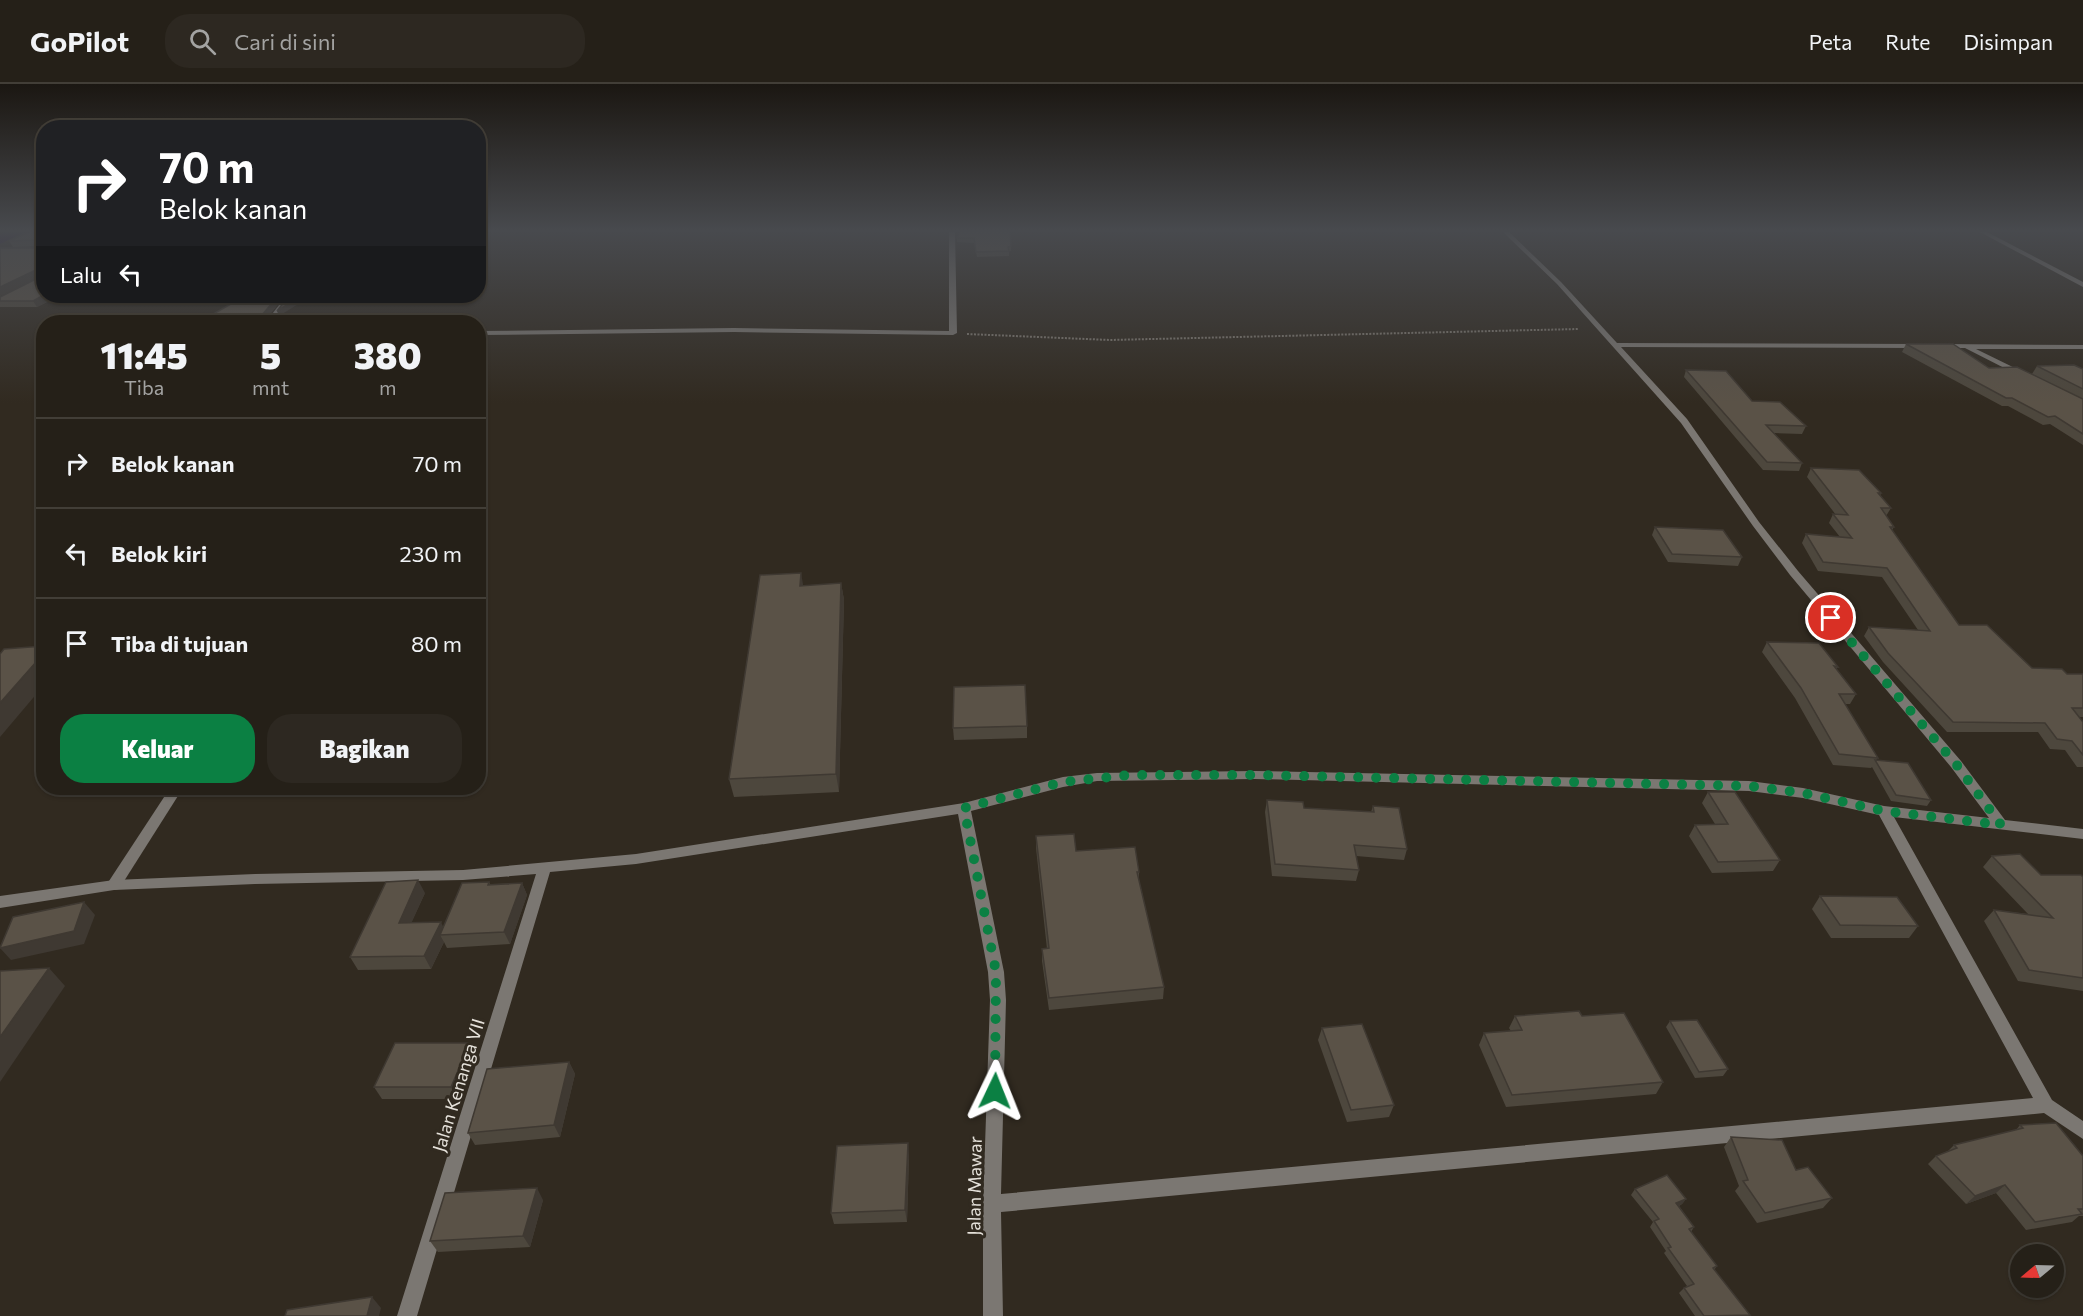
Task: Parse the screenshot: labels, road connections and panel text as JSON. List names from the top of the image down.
{
  "streets": {
    "street": ["Jalan Kenanga VII", "Jalan Mawar"]
  },
  "north": "left",
  "page": {
    "header": "GoPilot",
    "search": "Cari di sini",
    "nav": ["Peta", "Rute", "Disimpan"],
    "turn": ["70 m", "Belok kanan"],
    "then": "Lalu",
    "eta": [
      "11:45",
      "Tiba",
      "5",
      "mnt",
      "380",
      "m"
    ],
    "list": [
      {
        "name": "Belok kanan",
        "value": "70 m"
      },
      {
        "name": "Belok kiri",
        "value": "230 m"
      },
      {
        "name": "Tiba di tujuan",
        "value": "80 m"
      }
    ],
    "buttons": ["Keluar", "Bagikan"]
  }
}
